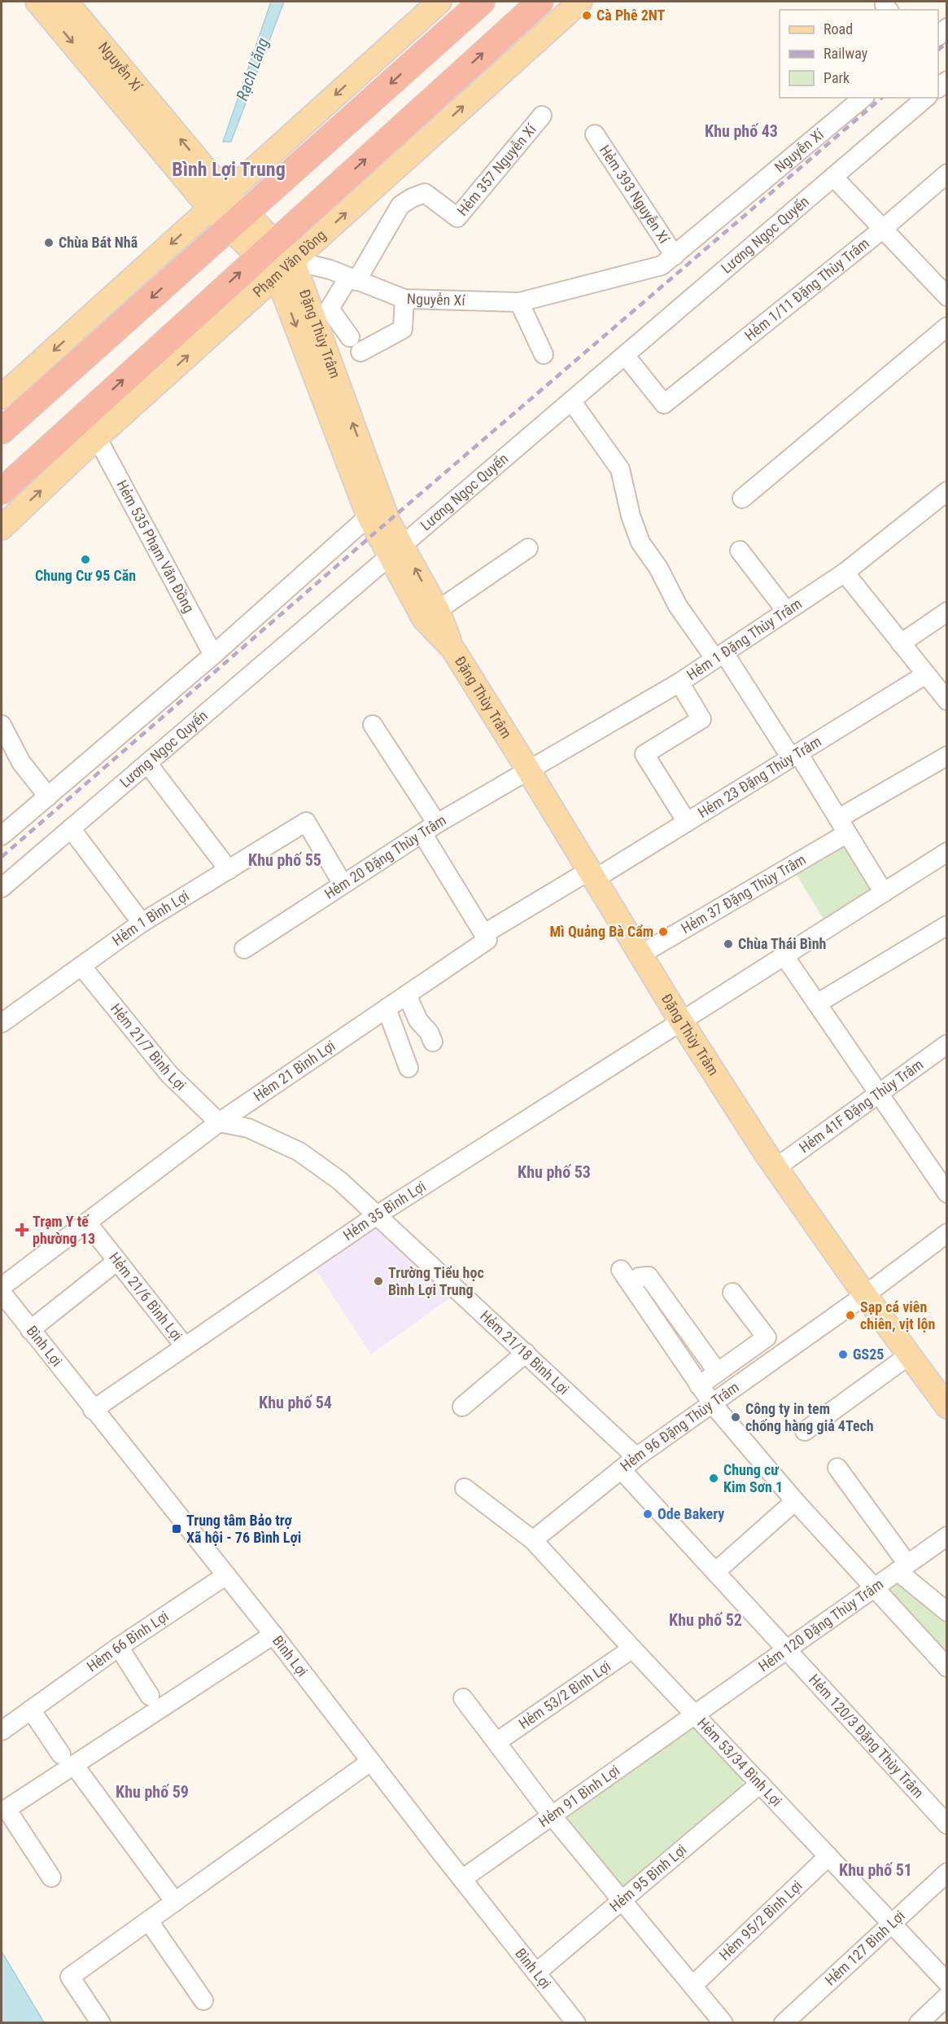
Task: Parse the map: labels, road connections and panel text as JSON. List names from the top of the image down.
{
  "streets": {
    "highway": ["Phạm Văn Đồng"],
    "main road": ["Nguyễn Xí", "Đặng Thùy Trâm"],
    "street": [
      "Hẻm 357 Nguyễn Xí",
      "Hẻm 393 Nguyễn Xí",
      "Lương Ngọc Quyến",
      "Hẻm 1/11 Đặng Thùy Trâm",
      "Hẻm 535 Phạm Văn Đồng",
      "Hẻm 1 Đặng Thùy Trâm",
      "Hẻm 23 Đặng Thùy Trâm",
      "Hẻm 20 Đặng Thùy Trâm",
      "Hẻm 37 Đặng Thùy Trâm",
      "Hẻm 1 Bình Lợi",
      "Hẻm 21/7 Bình Lợi",
      "Hẻm 21 Bình Lợi",
      "Hẻm 41F Đặng Thùy Trâm",
      "Hẻm 35 Bình Lợi",
      "Hẻm 21/6 Bình Lợi",
      "Bình Lợi",
      "Hẻm 21/18 Bình Lợi",
      "Hẻm 96 Đặng Thùy Trâm",
      "Hẻm 120 Đặng Thùy Trâm",
      "Hẻm 66 Bình Lợi",
      "Hẻm 53/2 Bình Lợi",
      "Hẻm 120/3 Đặng Thùy Trâm",
      "Hẻm 53/34 Bình Lợi",
      "Hẻm 91 Bình Lợi",
      "Hẻm 95 Bình Lợi",
      "Hẻm 95/2 Bình Lợi",
      "Hẻm 127 Bình Lợi"
    ]
  },
  "crossings": [
    ["Nguyễn Xí", "Hẻm 357 Nguyễn Xí"],
    ["Nguyễn Xí", "Hẻm 393 Nguyễn Xí"],
    ["Nguyễn Xí", "Phạm Văn Đồng"],
    ["Nguyễn Xí", "Đặng Thùy Trâm"],
    ["Lương Ngọc Quyến", "Hẻm 1/11 Đặng Thùy Trâm"],
    ["Lương Ngọc Quyến", "Đặng Thùy Trâm"],
    ["Phạm Văn Đồng", "Đặng Thùy Trâm"],
    ["Phạm Văn Đồng", "Hẻm 535 Phạm Văn Đồng"],
    ["Đặng Thùy Trâm", "Hẻm 1 Đặng Thùy Trâm"],
    ["Đặng Thùy Trâm", "Hẻm 23 Đặng Thùy Trâm"],
    ["Đặng Thùy Trâm", "Hẻm 20 Đặng Thùy Trâm"],
    ["Đặng Thùy Trâm", "Hẻm 37 Đặng Thùy Trâm"],
    ["Đặng Thùy Trâm", "Hẻm 21 Bình Lợi"],
    ["Đặng Thùy Trâm", "Hẻm 41F Đặng Thùy Trâm"],
    ["Đặng Thùy Trâm", "Hẻm 35 Bình Lợi"],
    ["Đặng Thùy Trâm", "Hẻm 96 Đặng Thùy Trâm"],
    ["Hẻm 1 Đặng Thùy Trâm", "Hẻm 20 Đặng Thùy Trâm"],
    ["Hẻm 23 Đặng Thùy Trâm", "Hẻm 21 Bình Lợi"],
    ["Hẻm 20 Đặng Thùy Trâm", "Hẻm 1 Bình Lợi"],
    ["Hẻm 1 Bình Lợi", "Hẻm 21/7 Bình Lợi"],
    ["Hẻm 21/7 Bình Lợi", "Hẻm 21 Bình Lợi"],
    ["Hẻm 21/7 Bình Lợi", "Hẻm 21/18 Bình Lợi"],
    ["Hẻm 21 Bình Lợi", "Hẻm 21/6 Bình Lợi"],
    ["Hẻm 21 Bình Lợi", "Hẻm 21/18 Bình Lợi"],
    ["Hẻm 35 Bình Lợi", "Hẻm 21/6 Bình Lợi"],
    ["Hẻm 35 Bình Lợi", "Bình Lợi"],
    ["Hẻm 35 Bình Lợi", "Hẻm 21/18 Bình Lợi"],
    ["Bình Lợi", "Hẻm 66 Bình Lợi"],
    ["Bình Lợi", "Hẻm 91 Bình Lợi"],
    ["Bình Lợi", "Hẻm 95 Bình Lợi"],
    ["Hẻm 21/18 Bình Lợi", "Hẻm 96 Đặng Thùy Trâm"],
    ["Hẻm 96 Đặng Thùy Trâm", "Hẻm 120 Đặng Thùy Trâm"],
    ["Hẻm 96 Đặng Thùy Trâm", "Hẻm 120/3 Đặng Thùy Trâm"],
    ["Hẻm 120 Đặng Thùy Trâm", "Hẻm 120/3 Đặng Thùy Trâm"],
    ["Hẻm 120 Đặng Thùy Trâm", "Hẻm 53/34 Bình Lợi"],
    ["Hẻm 120 Đặng Thùy Trâm", "Hẻm 91 Bình Lợi"],
    ["Hẻm 53/2 Bình Lợi", "Hẻm 53/34 Bình Lợi"],
    ["Hẻm 53/34 Bình Lợi", "Hẻm 91 Bình Lợi"],
    ["Hẻm 53/34 Bình Lợi", "Hẻm 95 Bình Lợi"],
    ["Hẻm 53/34 Bình Lợi", "Hẻm 95/2 Bình Lợi"],
    ["Hẻm 53/34 Bình Lợi", "Hẻm 127 Bình Lợi"]
  ],
  "districts": [
    "Khu phố 43",
    "Bình Lợi Trung",
    "Khu phố 55",
    "Khu phố 53",
    "Khu phố 54",
    "Khu phố 52",
    "Khu phố 59",
    "Khu phố 51"
  ],
  "water": ["Rạch Lăng"],
  "places": {
    "other": [
      "Cà Phê 2NT",
      "Chùa Bát Nhã",
      "Chung Cư 95 Căn",
      "Mì Quảng Bà Cẩm",
      "Chùa Thái Bình",
      "Trường Tiểu học Bình Lợi Trung",
      "Sạp cá viên chiên, vịt lộn",
      "GS25",
      "Công ty in tem chống hàng giả 4Tech",
      "Chung cư Kim Sơn 1",
      "Ode Bakery"
    ],
    "health": ["Trạm Y tế phường 13"],
    "transit": ["Trung tâm Bảo trợ Xã hội - 76 Bình Lợi"]
  },
  "legend": ["Road", "Railway", "Park"]
}
